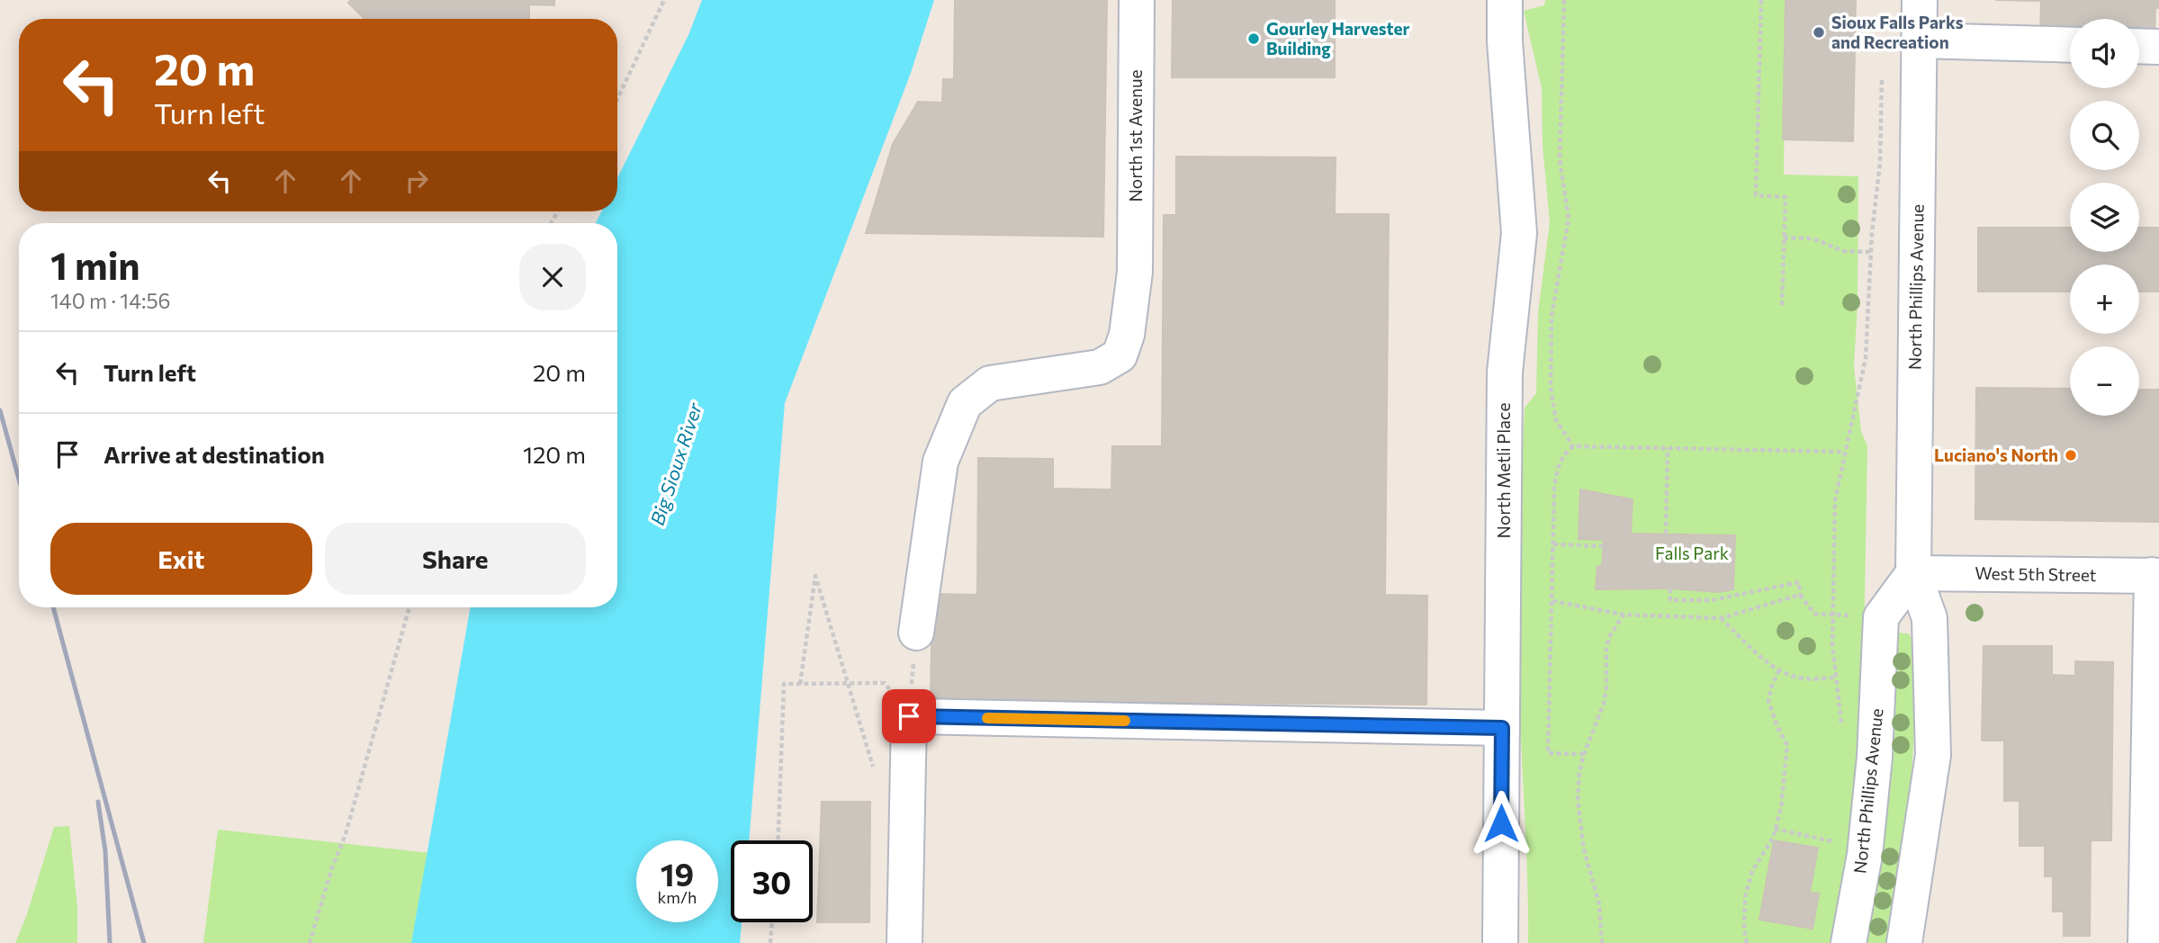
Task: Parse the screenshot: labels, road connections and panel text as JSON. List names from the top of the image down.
{
  "streets": {
    "street": [
      "North 1st Avenue",
      "North Phillips Avenue",
      "North Metli Place",
      "West 5th Street"
    ]
  },
  "crossings": [
    ["North Phillips Avenue", "West 5th Street"]
  ],
  "water": ["Big Sioux River"],
  "parks": ["Falls Park"],
  "places": ["Sioux Falls Parks and Recreation", "Gourley Harvester Building", "Luciano's North"],
  "page": {
    "map_buttons": ["+", "−"],
    "turn": ["20 m", "Turn left"],
    "heading": ["1 min", "140 m · 14:56"],
    "list": [
      {
        "name": "Turn left",
        "value": "20 m"
      },
      {
        "name": "Arrive at destination",
        "value": "120 m"
      }
    ],
    "buttons": ["Exit", "Share"],
    "speed": "19 km/h",
    "limit": "30"
  }
}
